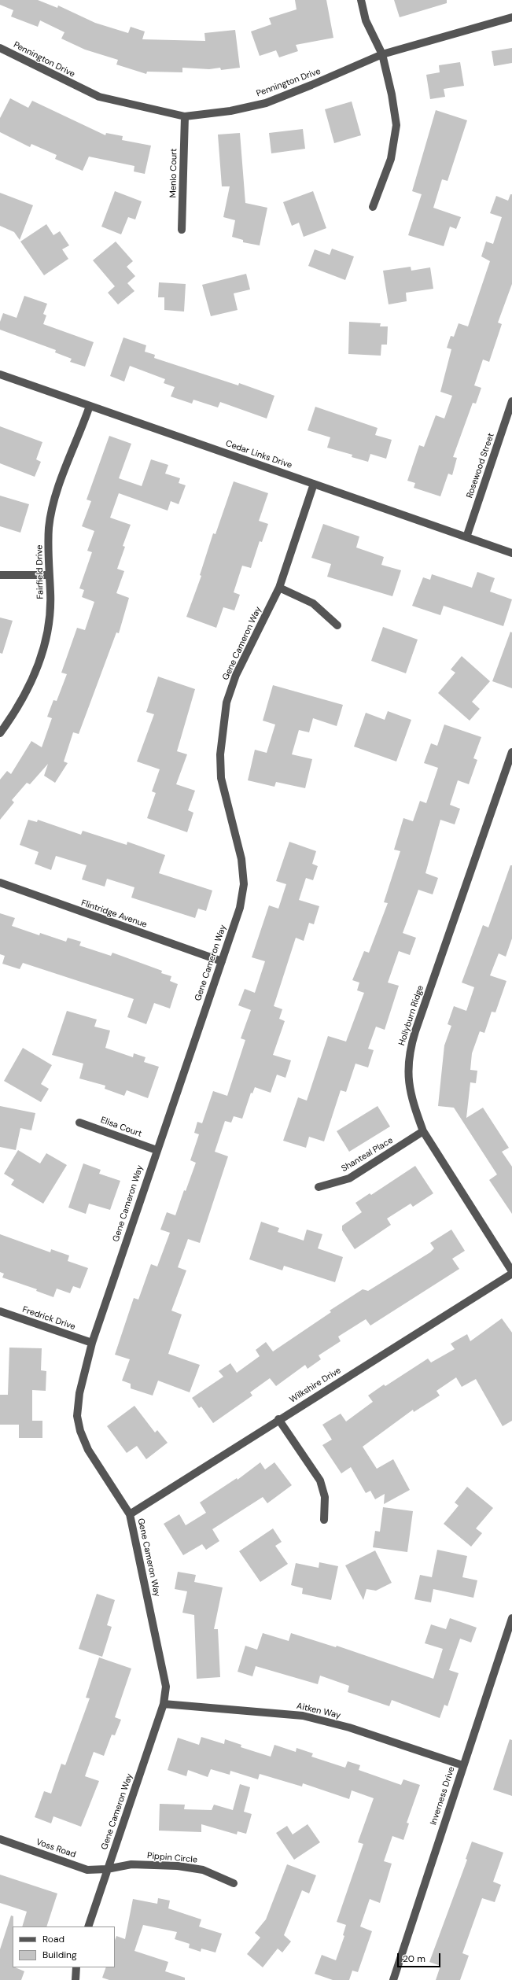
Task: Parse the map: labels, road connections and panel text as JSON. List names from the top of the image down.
{
  "streets": {
    "street": [
      "Pennington Drive",
      "Menlo Court",
      "Cedar Links Drive",
      "Rosewood Street",
      "Fairfield Drive",
      "Gene Cameron Way",
      "Flintridge Avenue",
      "Hollyburn Ridge",
      "Elisa Court",
      "Shanteal Place",
      "Fredrick Drive",
      "Wilkshire Drive",
      "Aitken Way",
      "Inverness Drive",
      "Voss Road",
      "Pippin Circle"
    ]
  },
  "crossings": [
    ["Pennington Drive", "Menlo Court"],
    ["Cedar Links Drive", "Rosewood Street"],
    ["Cedar Links Drive", "Fairfield Drive"],
    ["Cedar Links Drive", "Gene Cameron Way"],
    ["Gene Cameron Way", "Flintridge Avenue"],
    ["Gene Cameron Way", "Elisa Court"],
    ["Gene Cameron Way", "Fredrick Drive"],
    ["Gene Cameron Way", "Wilkshire Drive"],
    ["Gene Cameron Way", "Aitken Way"],
    ["Gene Cameron Way", "Voss Road"],
    ["Gene Cameron Way", "Pippin Circle"],
    ["Hollyburn Ridge", "Shanteal Place"],
    ["Hollyburn Ridge", "Wilkshire Drive"],
    ["Aitken Way", "Inverness Drive"],
    ["Voss Road", "Pippin Circle"]
  ],
  "legend": ["Road", "Building"],
  "scale_bar": "20 m"
}
